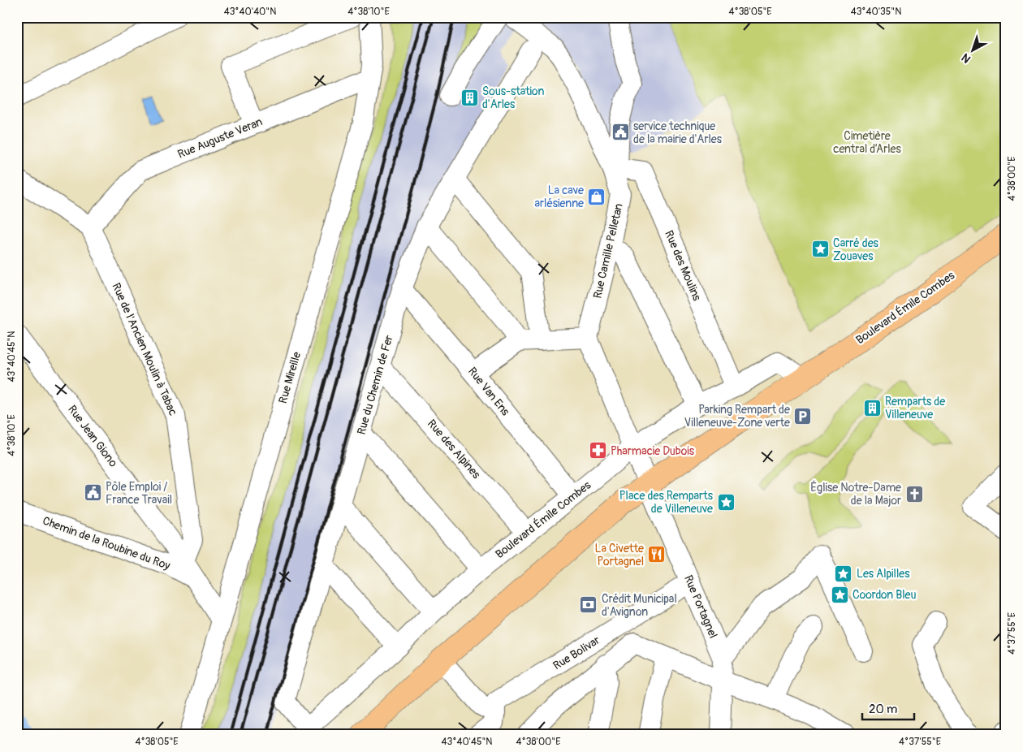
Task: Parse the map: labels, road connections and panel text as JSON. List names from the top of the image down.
{
  "streets": {
    "main road": ["Boulevard Émile Combes"],
    "street": [
      "Rue Auguste Veran",
      "Rue Camille Pelletan",
      "Rue des Moulins",
      "Rue de l'Ancien Moulin à Tabac",
      "Rue Mireille",
      "Rue du Chemin de Fer",
      "Rue Van Ens",
      "Rue Jean Giono",
      "Rue des Alpines",
      "Chemin de la Roubine du Roy",
      "Rue Portagnel",
      "Rue Bolivar"
    ]
  },
  "crossings": [
    ["Rue Auguste Veran", "Rue de l'Ancien Moulin à Tabac"],
    ["Rue Auguste Veran", "Rue Mireille"],
    ["Rue Camille Pelletan", "Rue des Moulins"],
    ["Rue des Moulins", "Boulevard Émile Combes"],
    ["Boulevard Émile Combes", "Rue du Chemin de Fer"],
    ["Boulevard Émile Combes", "Rue Van Ens"],
    ["Boulevard Émile Combes", "Rue des Alpines"],
    ["Boulevard Émile Combes", "Rue Portagnel"],
    ["Rue de l'Ancien Moulin à Tabac", "Rue Jean Giono"],
    ["Rue de l'Ancien Moulin à Tabac", "Chemin de la Roubine du Roy"],
    ["Rue Mireille", "Rue Jean Giono"],
    ["Rue du Chemin de Fer", "Rue Van Ens"],
    ["Rue du Chemin de Fer", "Rue des Alpines"],
    ["Rue Jean Giono", "Chemin de la Roubine du Roy"],
    ["Rue Portagnel", "Rue Bolivar"]
  ],
  "parks": ["Cimetière central d’Arles"],
  "places": {
    "building": ["Sous-station d'Arles", "Remparts de Villeneuve"],
    "public building": ["service technique de la mairie d'Arles", "Pôle Emploi / France Travail"],
    "shop": ["La cave arlésienne"],
    "place": [
      "Carré des Zouaves",
      "Place des Remparts de Villeneuve",
      "Les Alpilles",
      "Coordon Bleu"
    ],
    "parking": ["Parking Rempart de Villeneuve-Zone verte"],
    "pharmacy": ["Pharmacie Dubois"],
    "church": ["Église Notre-Dame de la Major"],
    "restaurant": ["La Civette Portagnel"],
    "bank": ["Crédit Municipal d'Avignon"]
  },
  "scale_bar": "20 m",
  "north": "bottom left",
  "coordinates": [
    "43°40'40\"N",
    "4°38'10\"E",
    "4°38'05\"E",
    "43°40'35\"N",
    "4°38'00\"E",
    "43°40'45\"N",
    "4°37'55\"E"
  ]
}
